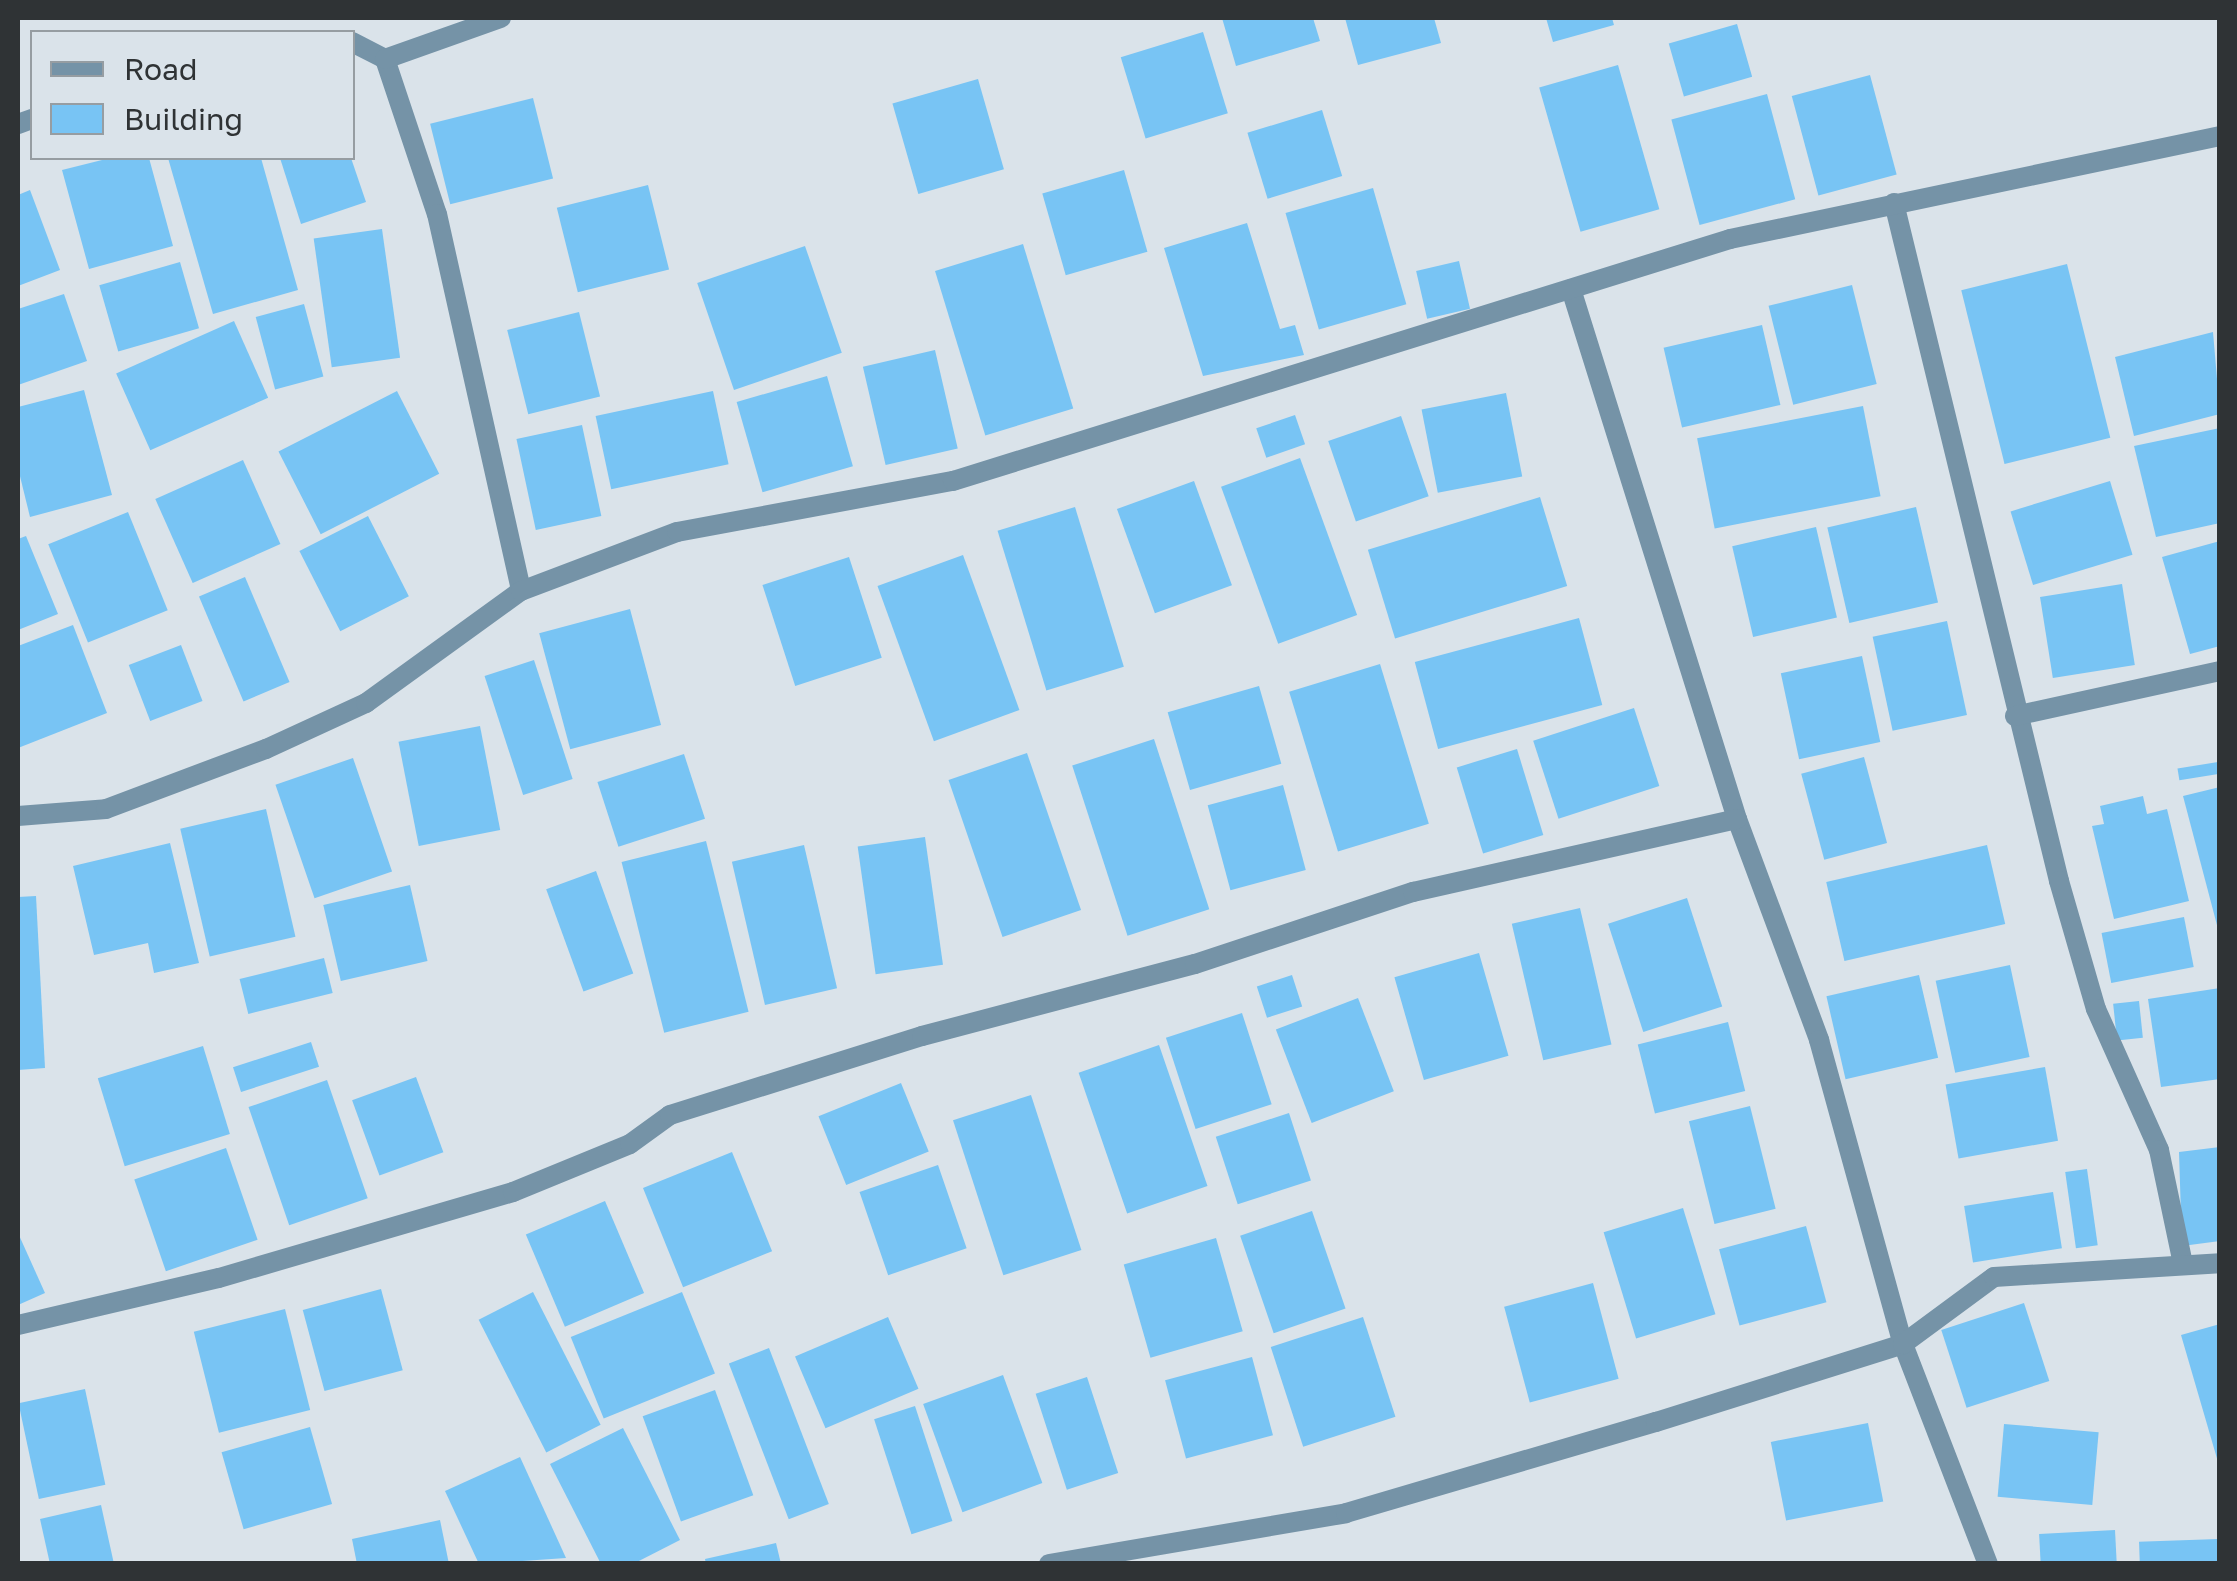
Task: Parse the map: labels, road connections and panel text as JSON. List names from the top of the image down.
{
  "legend": ["Road", "Building"]
}
